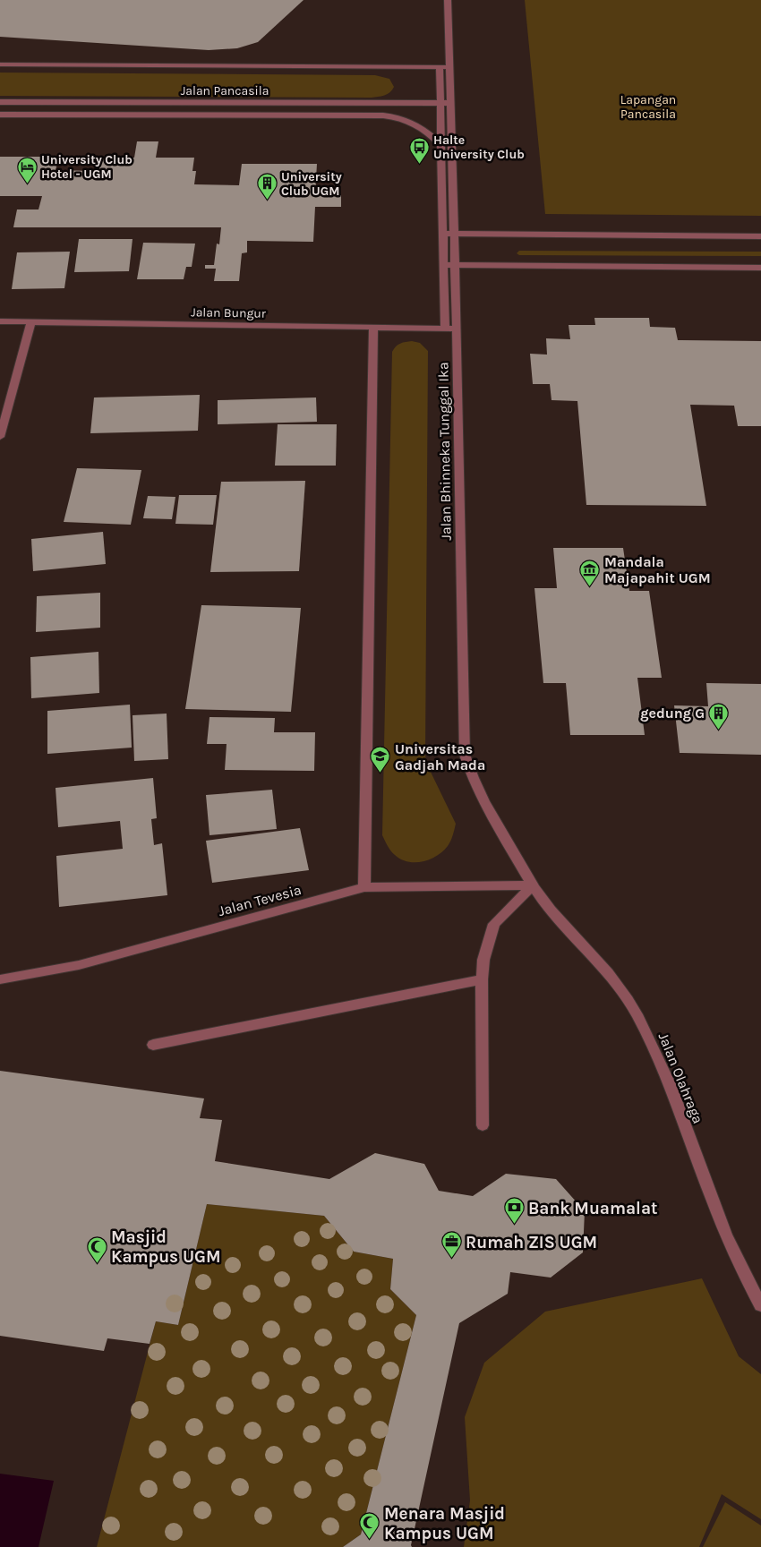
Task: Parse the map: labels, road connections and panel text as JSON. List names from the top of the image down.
{
  "streets": {
    "street": [
      "Jalan Pancasila",
      "Jalan Bungur",
      "Jalan Bhinneka Tunggal Ika",
      "Jalan Tevesia",
      "Jalan Olahraga"
    ]
  },
  "crossings": [
    ["Jalan Pancasila", "Jalan Bhinneka Tunggal Ika"],
    ["Jalan Bungur", "Jalan Bhinneka Tunggal Ika"],
    ["Jalan Bhinneka Tunggal Ika", "Jalan Tevesia"],
    ["Jalan Bhinneka Tunggal Ika", "Jalan Olahraga"],
    ["Jalan Tevesia", "Jalan Olahraga"]
  ],
  "parks": ["Lapangan Pancasila"],
  "places": {
    "bus stop": ["Halte University Club"],
    "hotel": ["University Club Hotel - UGM"],
    "building": ["University Club UGM", "gedung G"],
    "museum": ["Mandala Majapahit UGM"],
    "school or university": ["Universitas Gadjah Mada"],
    "bank": ["Bank Muamalat"],
    "office": ["Rumah ZIS UGM"],
    "mosque": ["Masjid Kampus UGM", "Menara Masjid Kampus UGM"]
  }
}
